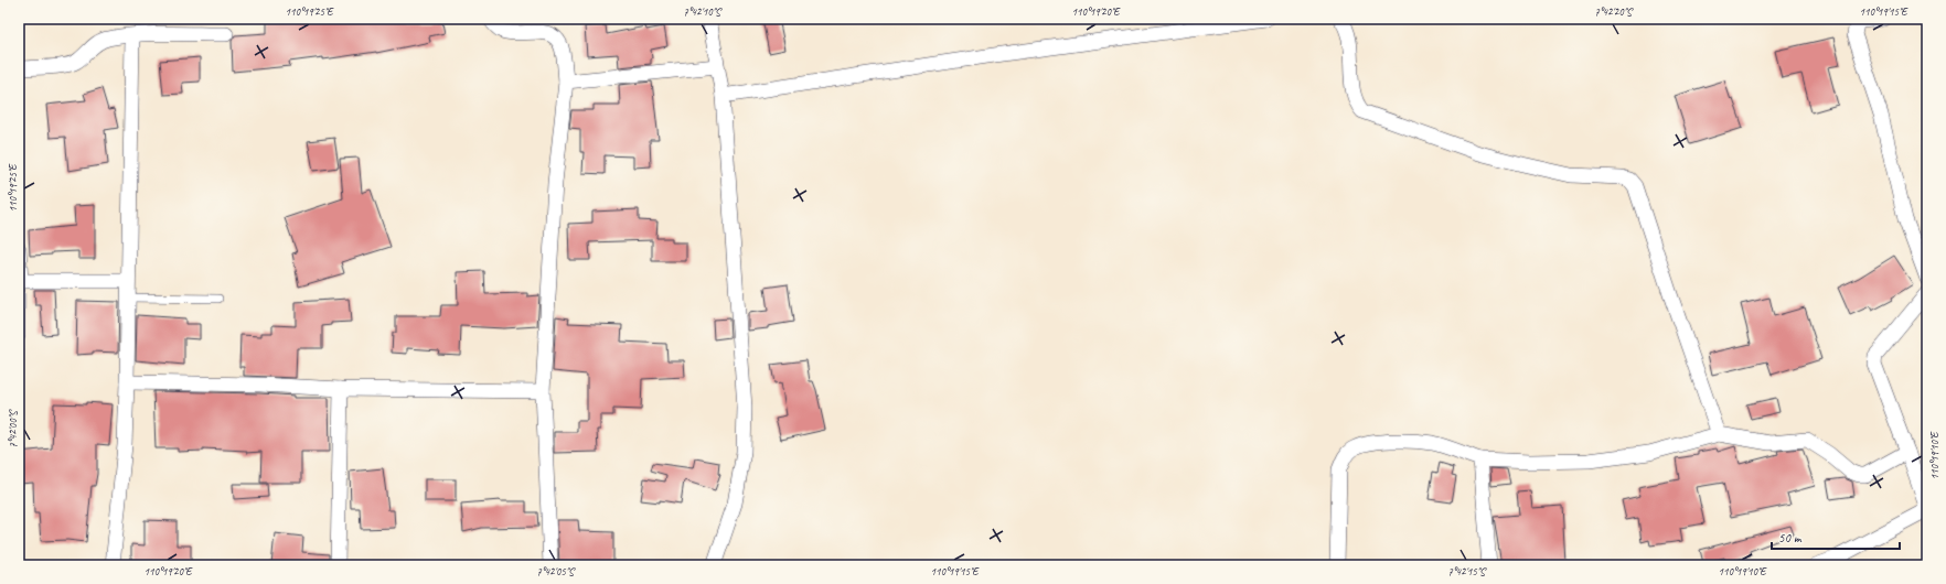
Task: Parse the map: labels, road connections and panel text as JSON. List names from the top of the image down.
{
  "scale_bar": "50 m",
  "coordinates": [
    "110°19'25\"E",
    "7°42'10\"S",
    "110°19'20\"E",
    "7°42'20\"S",
    "110°19'15\"E",
    "7°42'00\"S",
    "110°19'10\"E",
    "7°42'05\"S",
    "7°42'15\"S"
  ]
}
